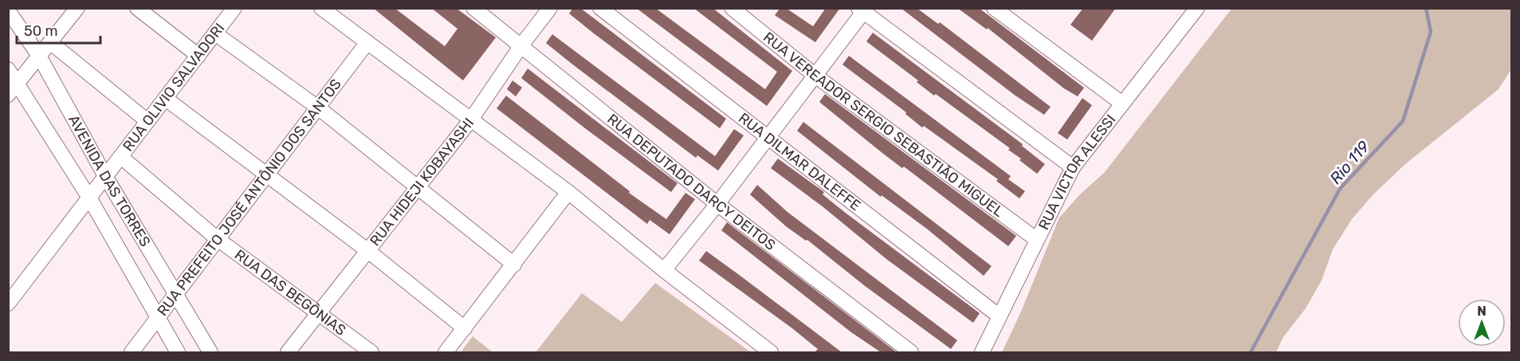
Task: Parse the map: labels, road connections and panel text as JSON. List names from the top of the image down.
{
  "streets": {
    "street": [
      "RUA OLIVIO SALVADORI",
      "RUA VEREADOR SERGIO SEBASTIÃO MIGUEL",
      "RUA DILMAR DALEFFE",
      "RUA VICTOR ALESSI",
      "AVENIDA DAS TORRES",
      "RUA DEPUTADO DARCY DEITOS",
      "RUA HIDEJI KOBAYASHI",
      "RUA PREFEITO JOSÉ ANTÔNIO DOS SANTOS",
      "RUA DAS BEGÔNIAS"
    ]
  },
  "crossings": [
    ["RUA OLIVIO SALVADORI", "AVENIDA DAS TORRES"],
    ["RUA OLIVIO SALVADORI", "RUA DAS BEGÔNIAS"],
    ["RUA VEREADOR SERGIO SEBASTIÃO MIGUEL", "RUA VICTOR ALESSI"],
    ["RUA DILMAR DALEFFE", "RUA VICTOR ALESSI"],
    ["AVENIDA DAS TORRES", "RUA PREFEITO JOSÉ ANTÔNIO DOS SANTOS"],
    ["RUA DEPUTADO DARCY DEITOS", "RUA HIDEJI KOBAYASHI"],
    ["RUA HIDEJI KOBAYASHI", "RUA DAS BEGÔNIAS"],
    ["RUA PREFEITO JOSÉ ANTÔNIO DOS SANTOS", "RUA DAS BEGÔNIAS"]
  ],
  "water": ["Rio 119"],
  "scale_bar": "50 m",
  "north": "top"
}
